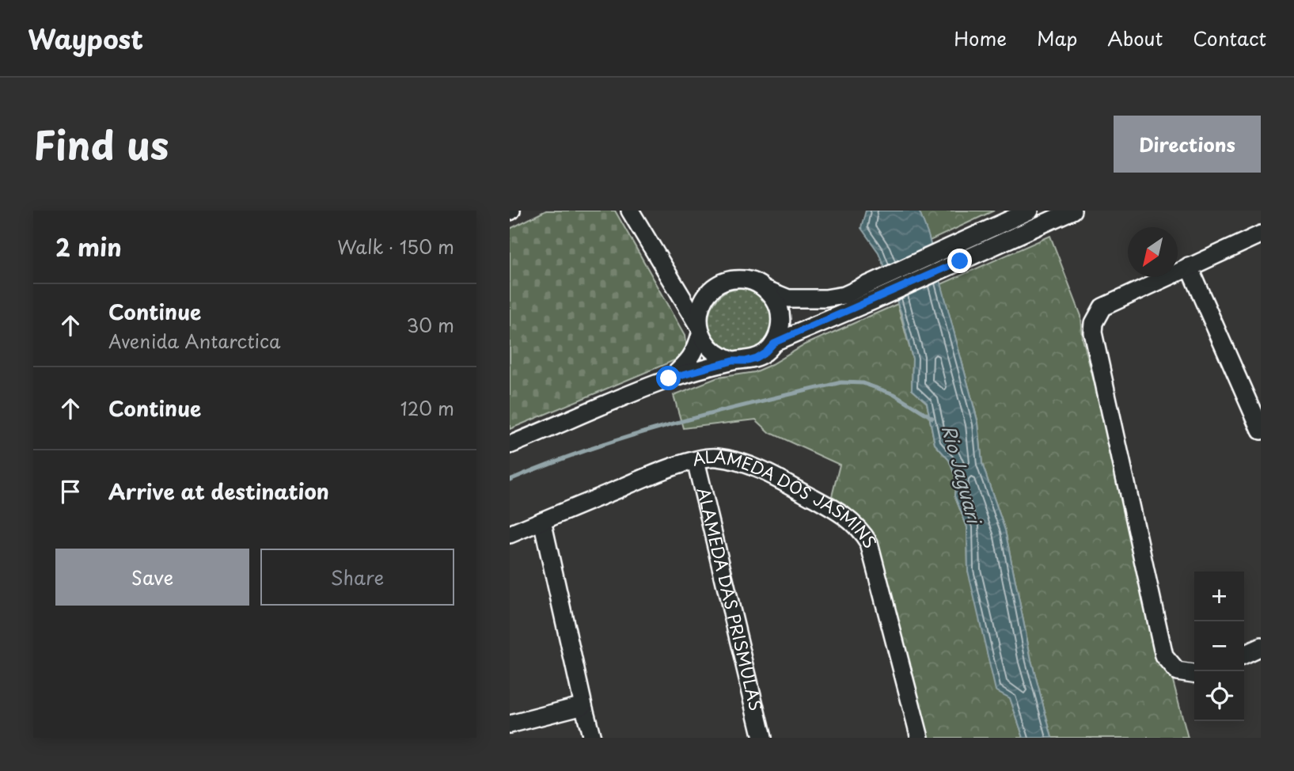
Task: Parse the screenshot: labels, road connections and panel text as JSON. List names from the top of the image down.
{
  "streets": {
    "street": ["ALAMEDA DOS JASMINS", "ALAMEDA DAS PRISMULAS"]
  },
  "crossings": [
    ["ALAMEDA DOS JASMINS", "ALAMEDA DAS PRISMULAS"]
  ],
  "water": ["Rio Jaguari"],
  "north": "bottom left",
  "page": {
    "header": "Waypost",
    "nav": [
      "Home",
      "Map",
      "About",
      "Contact"
    ],
    "title": "Find us",
    "buttons": [
      "Directions",
      ["Save", "Share"]
    ],
    "heading": ["2 min", "Walk · 150 m"],
    "list": [
      ["Continue", "Avenida Antarctica", "30 m"],
      ["Continue", "120 m"],
      "Arrive at destination"
    ],
    "map_buttons": ["+", "−"]
  }
}
